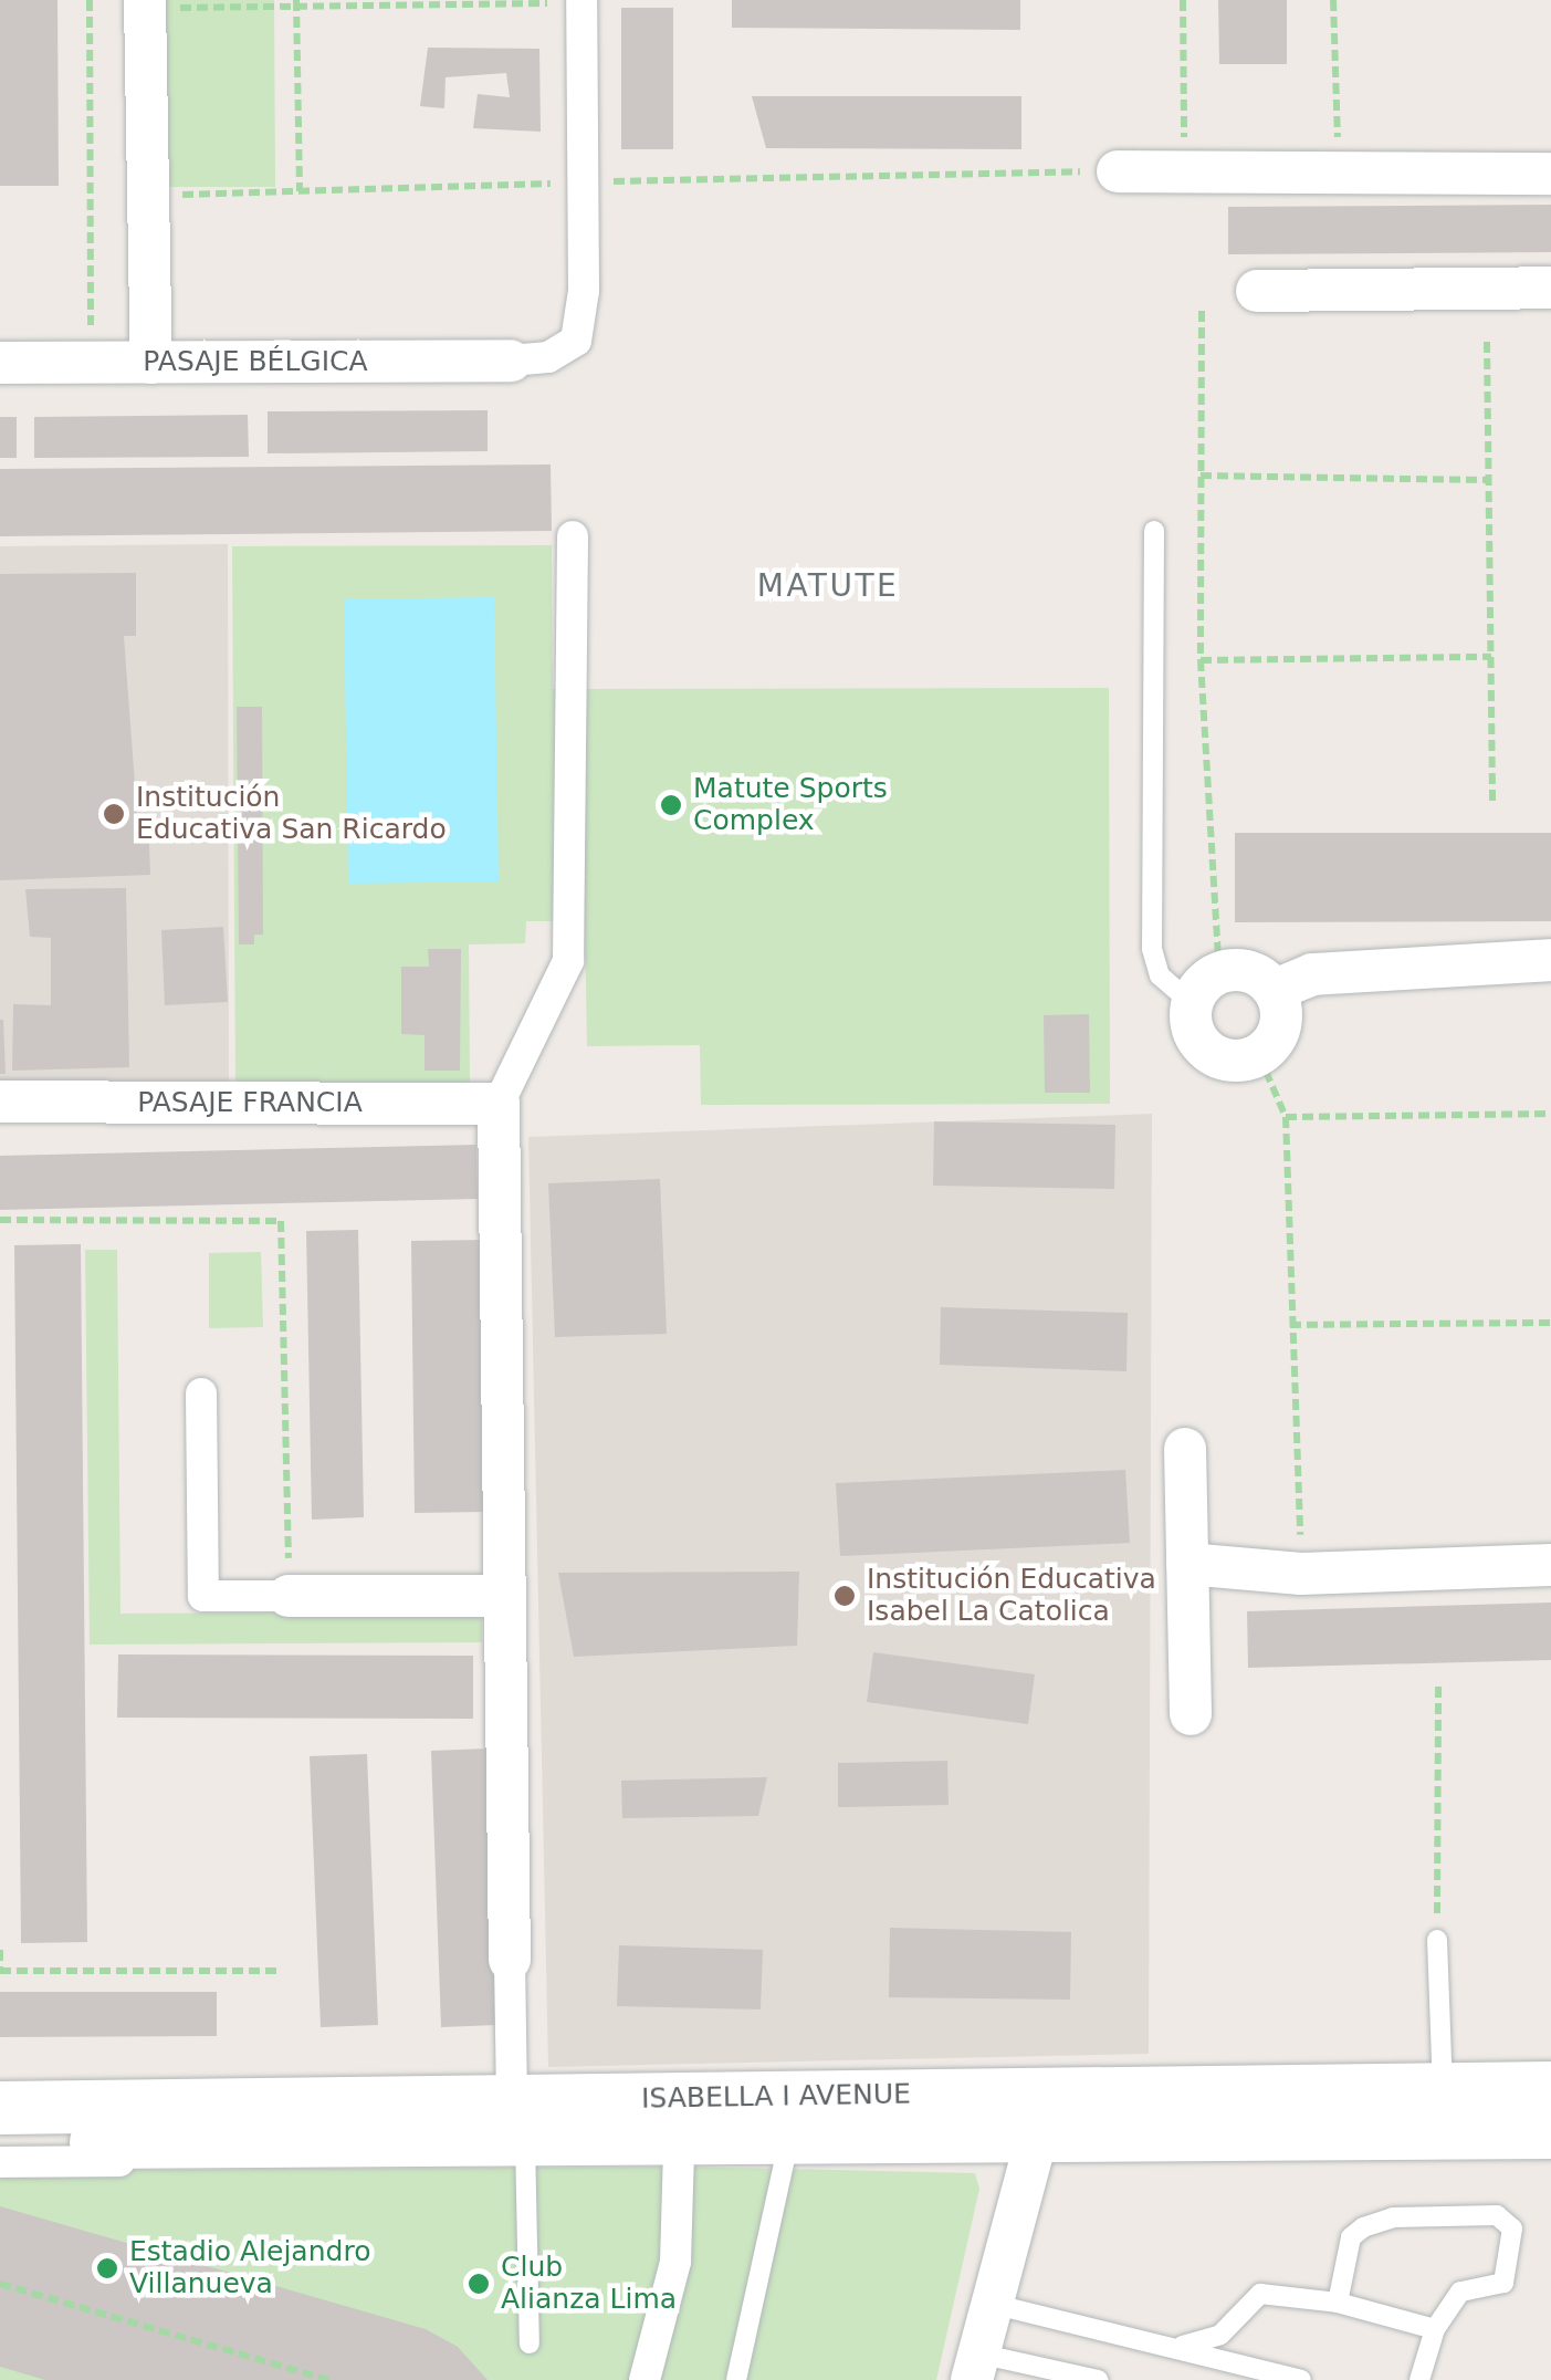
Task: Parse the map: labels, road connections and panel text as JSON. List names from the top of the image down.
{
  "streets": {
    "street": ["PASAJE BÉLGICA", "PASAJE FRANCIA", "ISABELLA I AVENUE"]
  },
  "districts": ["MATUTE"],
  "places": [
    "Matute Sports Complex",
    "Institución Educativa San Ricardo",
    "Institución Educativa Isabel La Catolica",
    "Estadio Alejandro Villanueva",
    "Club Alianza Lima"
  ]
}
